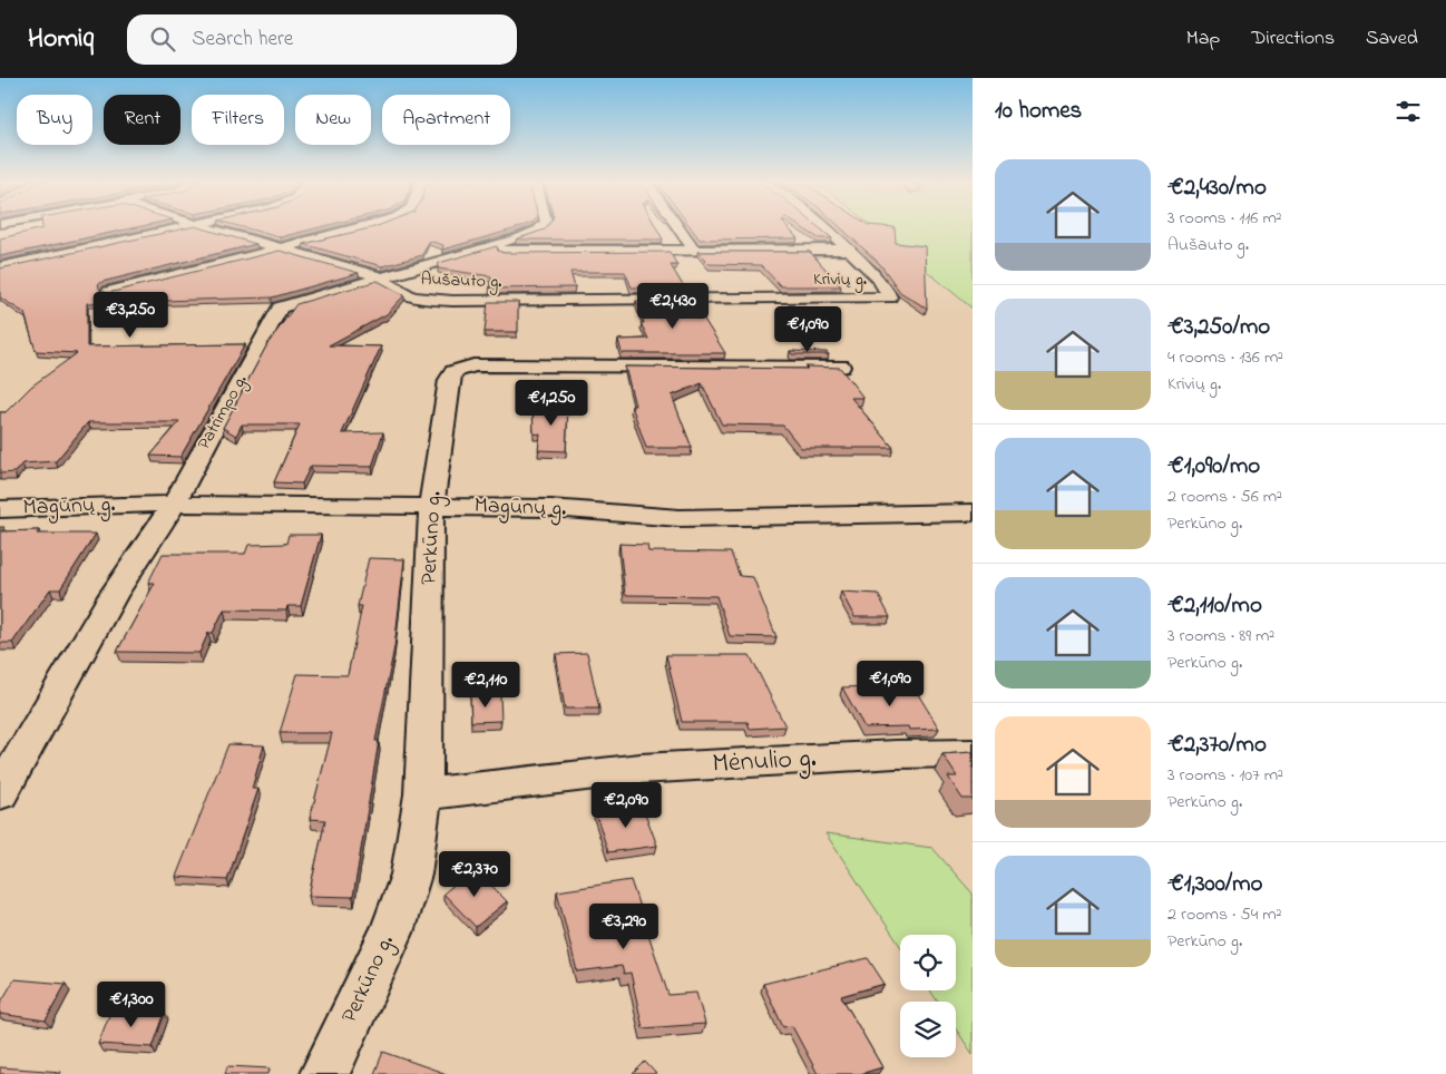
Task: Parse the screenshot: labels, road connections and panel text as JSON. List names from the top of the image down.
{
  "streets": {
    "street": [
      "Krivių g.",
      "Aušauto g.",
      "Patrimpo g.",
      "Magūnų g.",
      "Perkūno g.",
      "Mėnulio g."
    ]
  },
  "crossings": [
    ["Krivių g.", "Aušauto g."],
    ["Aušauto g.", "Patrimpo g."],
    ["Patrimpo g.", "Magūnų g."],
    ["Magūnų g.", "Perkūno g."],
    ["Perkūno g.", "Mėnulio g."]
  ],
  "page": {
    "header": "Homiq",
    "search": "Search here",
    "nav": ["Map", "Directions", "Saved"],
    "heading": "10 homes",
    "chip": [
      "Buy",
      "Rent",
      "Filters",
      "New",
      "Apartment"
    ],
    "list": [
      {
        "name": "€2,430/mo",
        "note": "3 rooms · 116 m² · Aušauto g."
      },
      {
        "name": "€3,250/mo",
        "note": "4 rooms · 136 m² · Krivių g."
      },
      {
        "name": "€1,090/mo",
        "note": "2 rooms · 56 m² · Perkūno g."
      },
      {
        "name": "€2,110/mo",
        "note": "3 rooms · 89 m² · Perkūno g."
      },
      {
        "name": "€2,370/mo",
        "note": "3 rooms · 107 m² · Perkūno g."
      },
      {
        "name": "€1,300/mo",
        "note": "2 rooms · 54 m² · Perkūno g."
      }
    ],
    "price": [
      "€2,430",
      "€3,250",
      "€1,090",
      "€1,250",
      "€1,090",
      "€2,110",
      "€2,090",
      "€2,370",
      "€3,290",
      "€1,300"
    ]
  }
}
